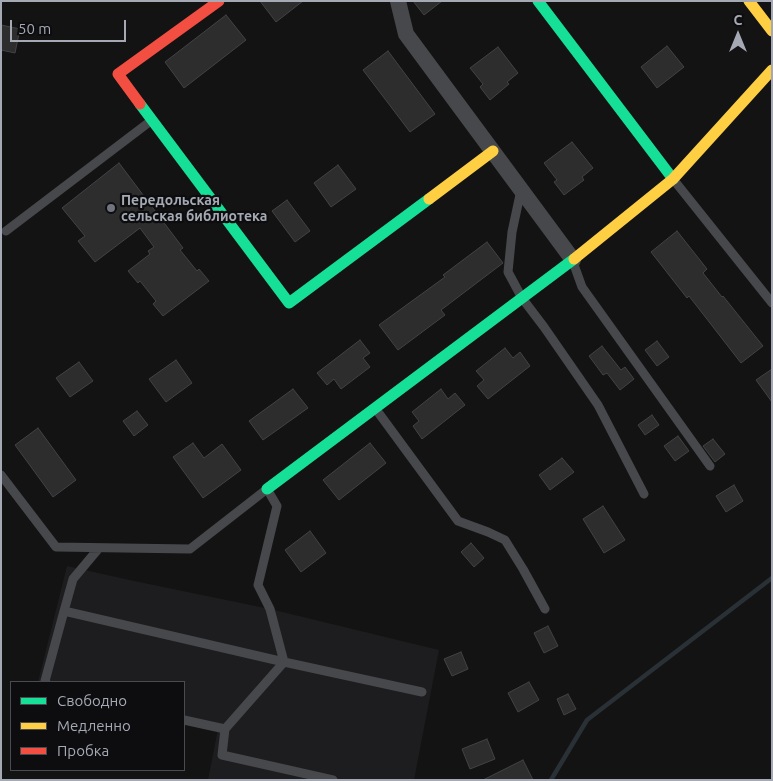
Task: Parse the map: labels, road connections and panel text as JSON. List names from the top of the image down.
{
  "places": ["Передольская сельская библиотека"],
  "legend": ["Свободно", "Медленно", "Пробка"],
  "scale_bar": "50 m",
  "north": "top"
}
